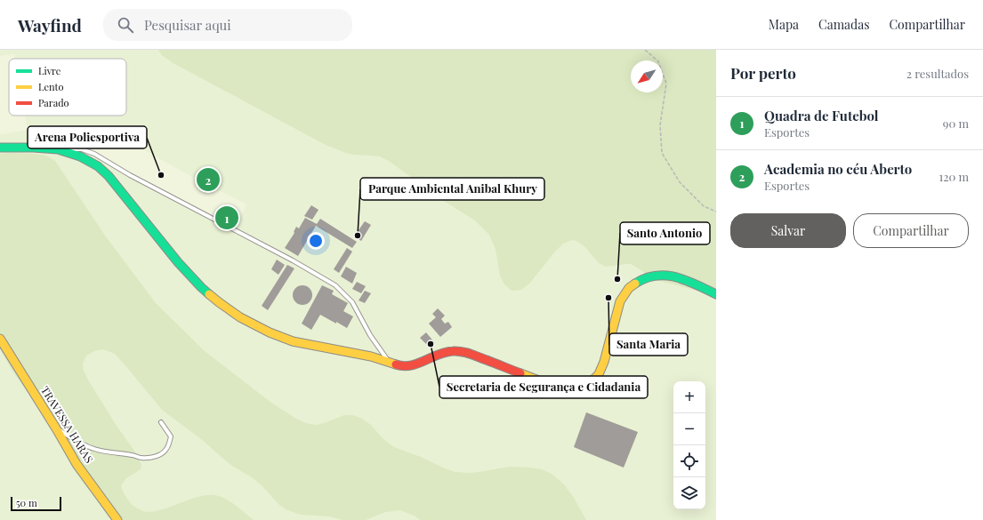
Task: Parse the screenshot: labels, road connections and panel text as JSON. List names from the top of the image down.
{
  "streets": {
    "street": ["TRAVESSA HARAS"]
  },
  "places": [
    "Arena Poliesportiva",
    "Parque Ambiental Anibal Khury",
    "Santo Antonio",
    "Santa Maria",
    "Secretaria de Segurança e Cidadania"
  ],
  "legend": ["Livre", "Lento", "Parado"],
  "scale_bar": "50 m",
  "north": "bottom left",
  "page": {
    "header": "Wayfind",
    "search": "Pesquisar aqui",
    "nav": ["Mapa", "Camadas", "Compartilhar"],
    "heading": ["Por perto", "2 resultados"],
    "list": [
      {
        "mark": "1",
        "name": "Quadra de Futebol",
        "note": "Esportes",
        "value": "90 m"
      },
      {
        "mark": "2",
        "name": "Academia no céu Aberto",
        "note": "Esportes",
        "value": "120 m"
      }
    ],
    "pins": ["2", "1"],
    "buttons": ["Salvar", "Compartilhar"],
    "map_buttons": ["+", "−"],
    "scale": "50 m"
  }
}
